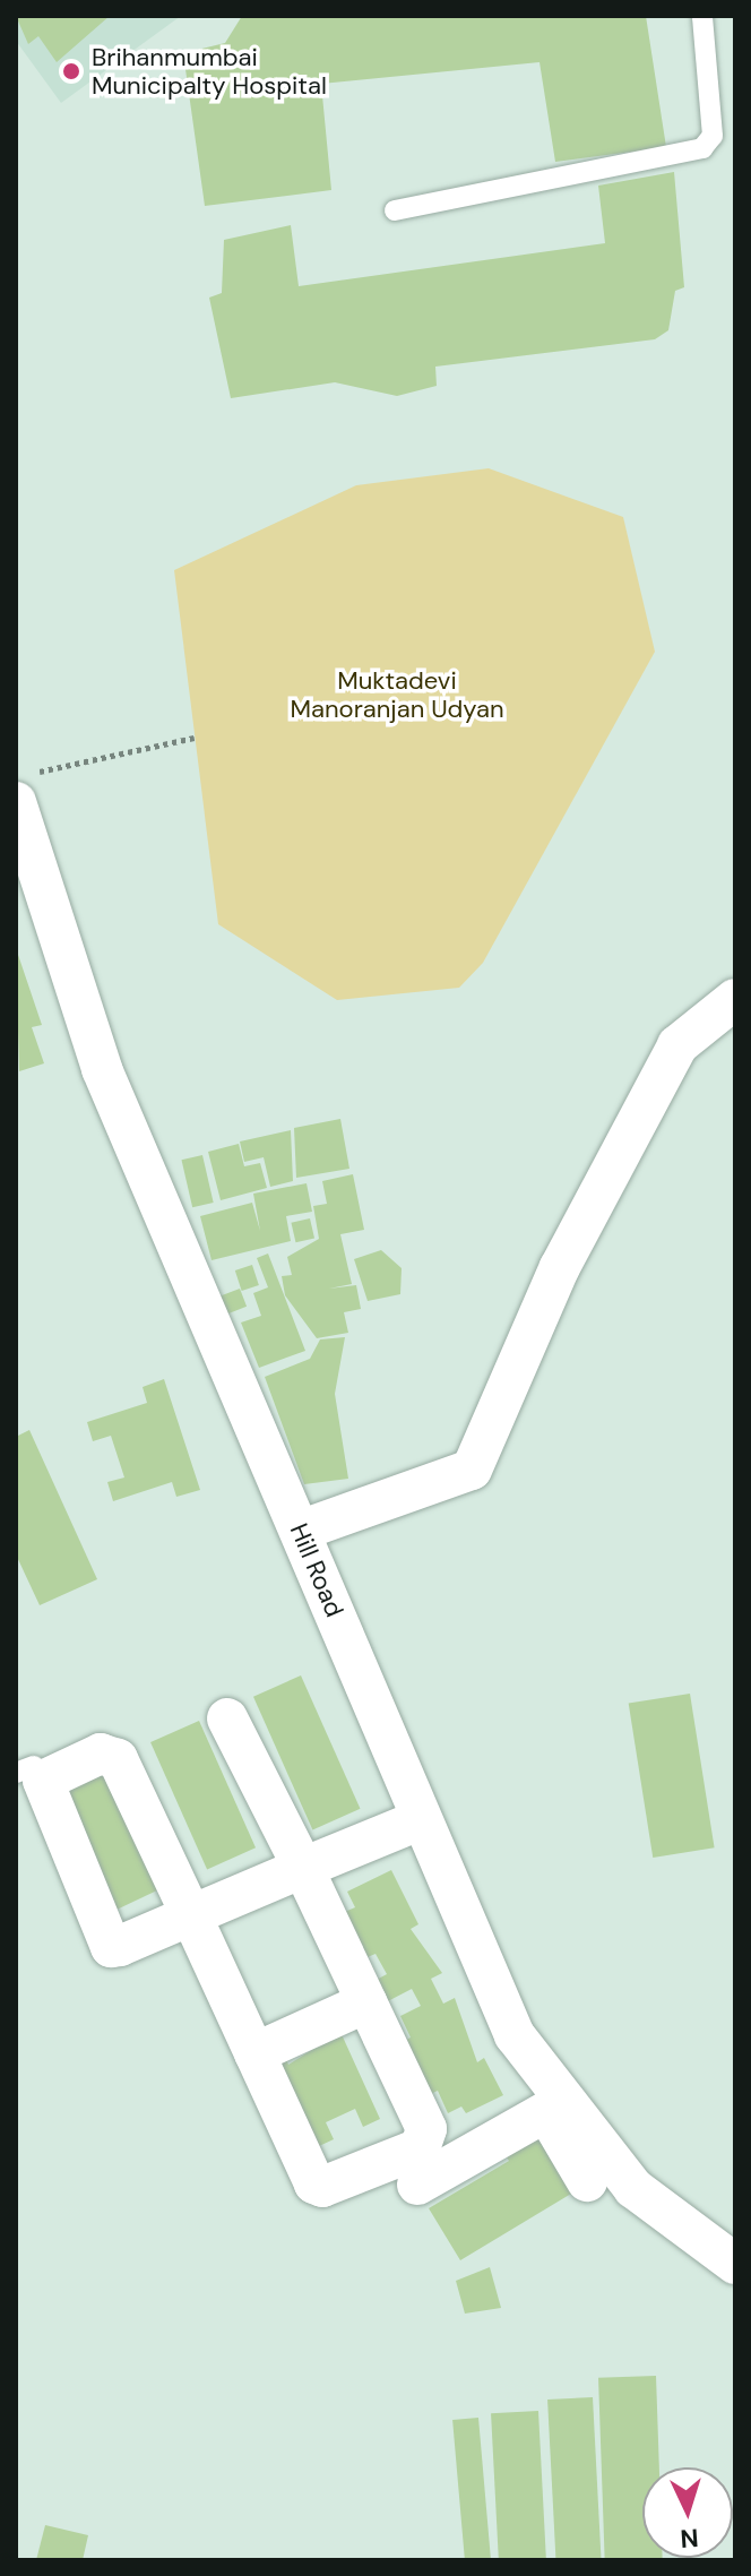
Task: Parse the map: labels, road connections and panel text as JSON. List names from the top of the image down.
{
  "streets": {
    "street": ["Hill Road"]
  },
  "parks": ["Muktadevi Manoranjan Udyan"],
  "places": ["Brihanmumbai Municipalty Hospital"],
  "north": "bottom"
}
